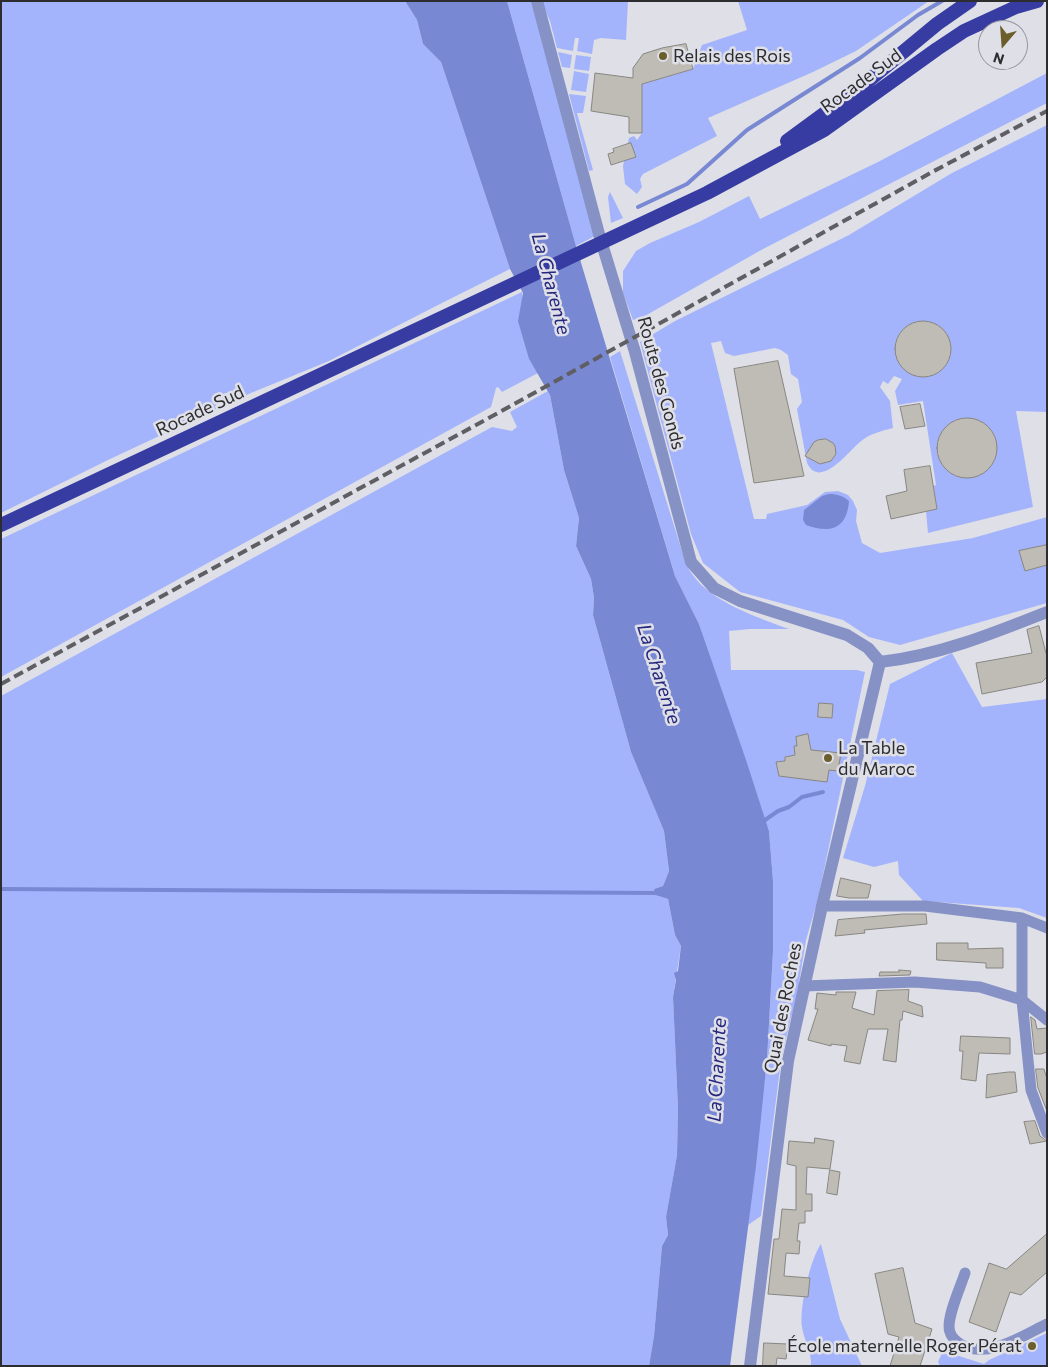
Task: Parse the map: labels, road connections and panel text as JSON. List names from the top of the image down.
{
  "streets": {
    "highway": ["Rocade Sud"],
    "street": ["Route des Gonds", "Quai des Roches"]
  },
  "crossings": [
    ["Route des Gonds", "Quai des Roches"]
  ],
  "water": ["La Charente"],
  "places": ["Relais des Rois", "La Table du Maroc", "École maternelle Roger Pérat"],
  "north": "bottom"
}
